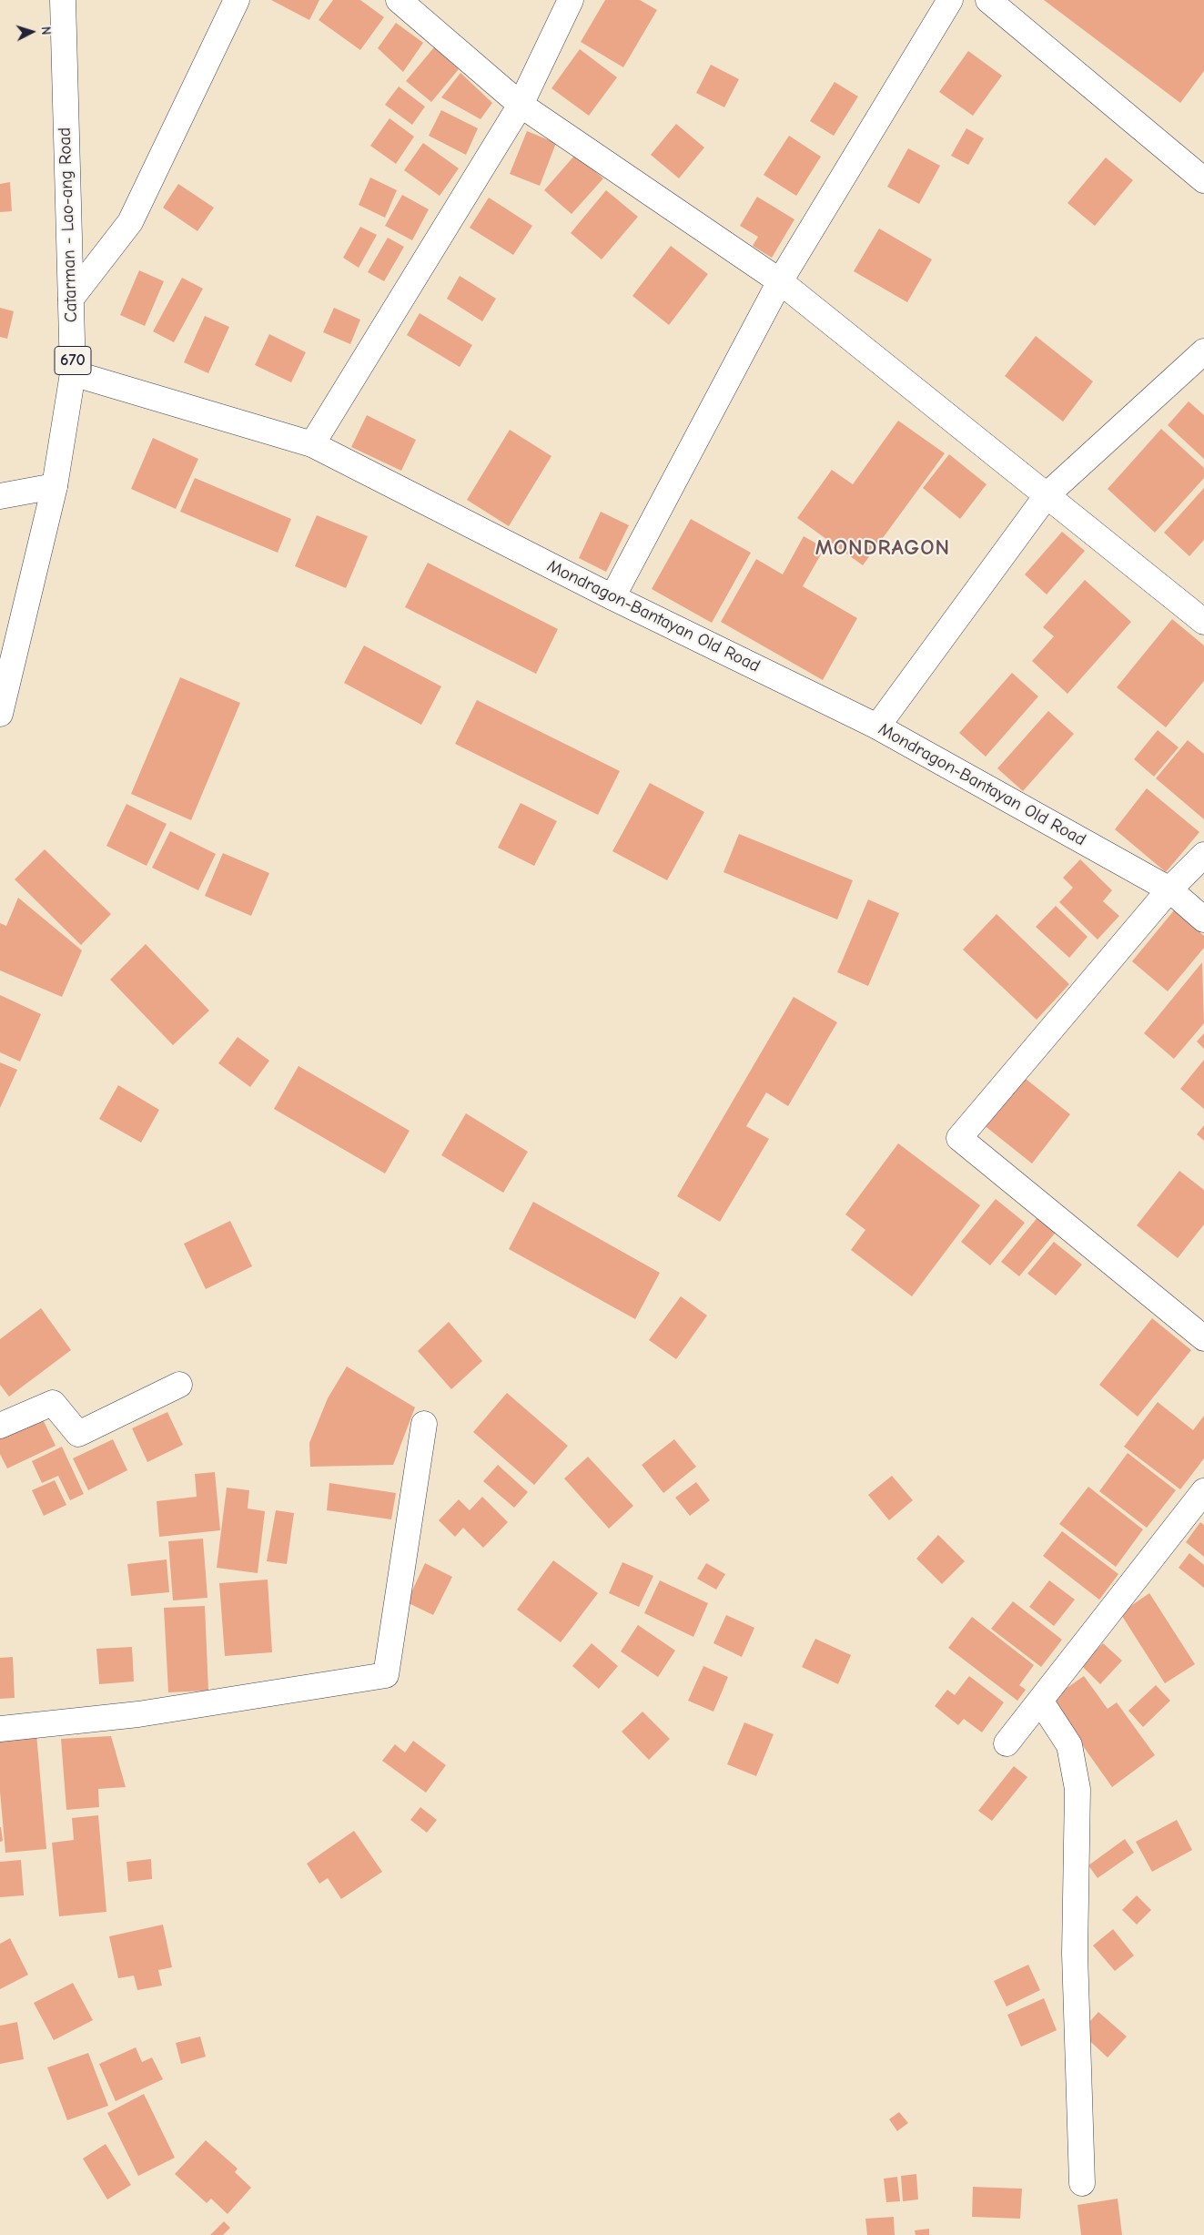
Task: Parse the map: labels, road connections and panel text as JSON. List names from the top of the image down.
{
  "streets": {
    "street": ["Catarman - Lao-ang Road", "670", "Mondragon-Bantayan Old Road"]
  },
  "crossings": [
    ["Catarman - Lao-ang Road", "Mondragon-Bantayan Old Road"]
  ],
  "districts": ["MONDRAGON"],
  "north": "right"
}
